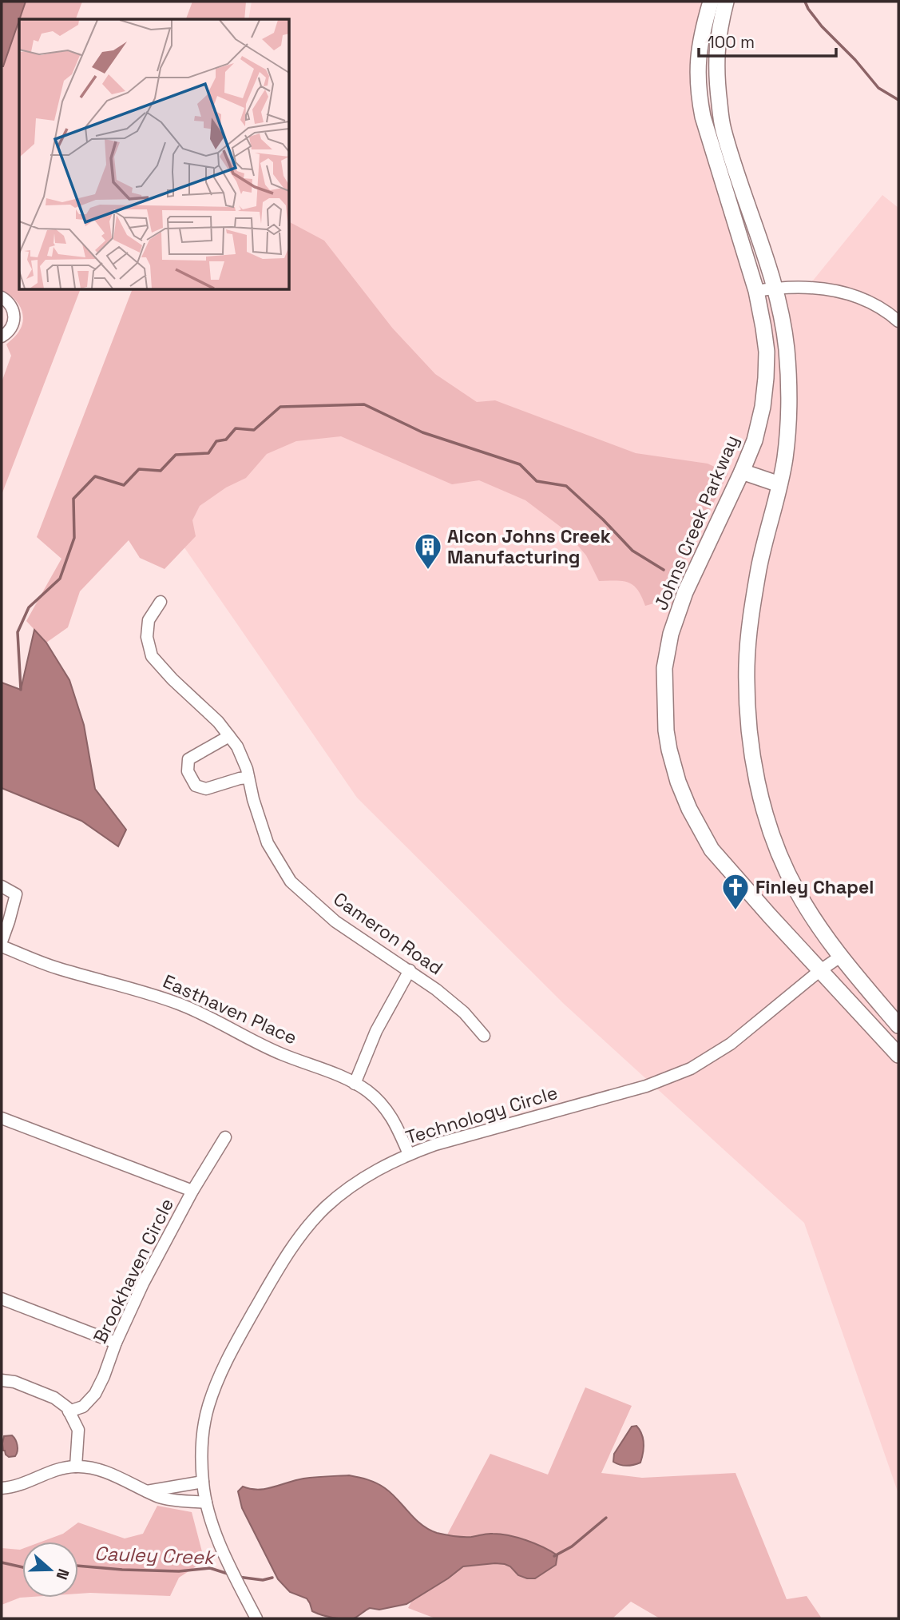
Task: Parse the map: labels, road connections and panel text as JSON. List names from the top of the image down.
{
  "streets": {
    "street": [
      "Johns Creek Parkway",
      "Cameron Road",
      "Easthaven Place",
      "Technology Circle",
      "Brookhaven Circle"
    ]
  },
  "crossings": [
    ["Johns Creek Parkway", "Technology Circle"],
    ["Easthaven Place", "Technology Circle"]
  ],
  "water": ["Cauley Creek"],
  "places": {
    "building": ["Alcon Johns Creek Manufacturing"],
    "church": ["Finley Chapel"]
  },
  "scale_bar": "100 m",
  "north": "right"
}
